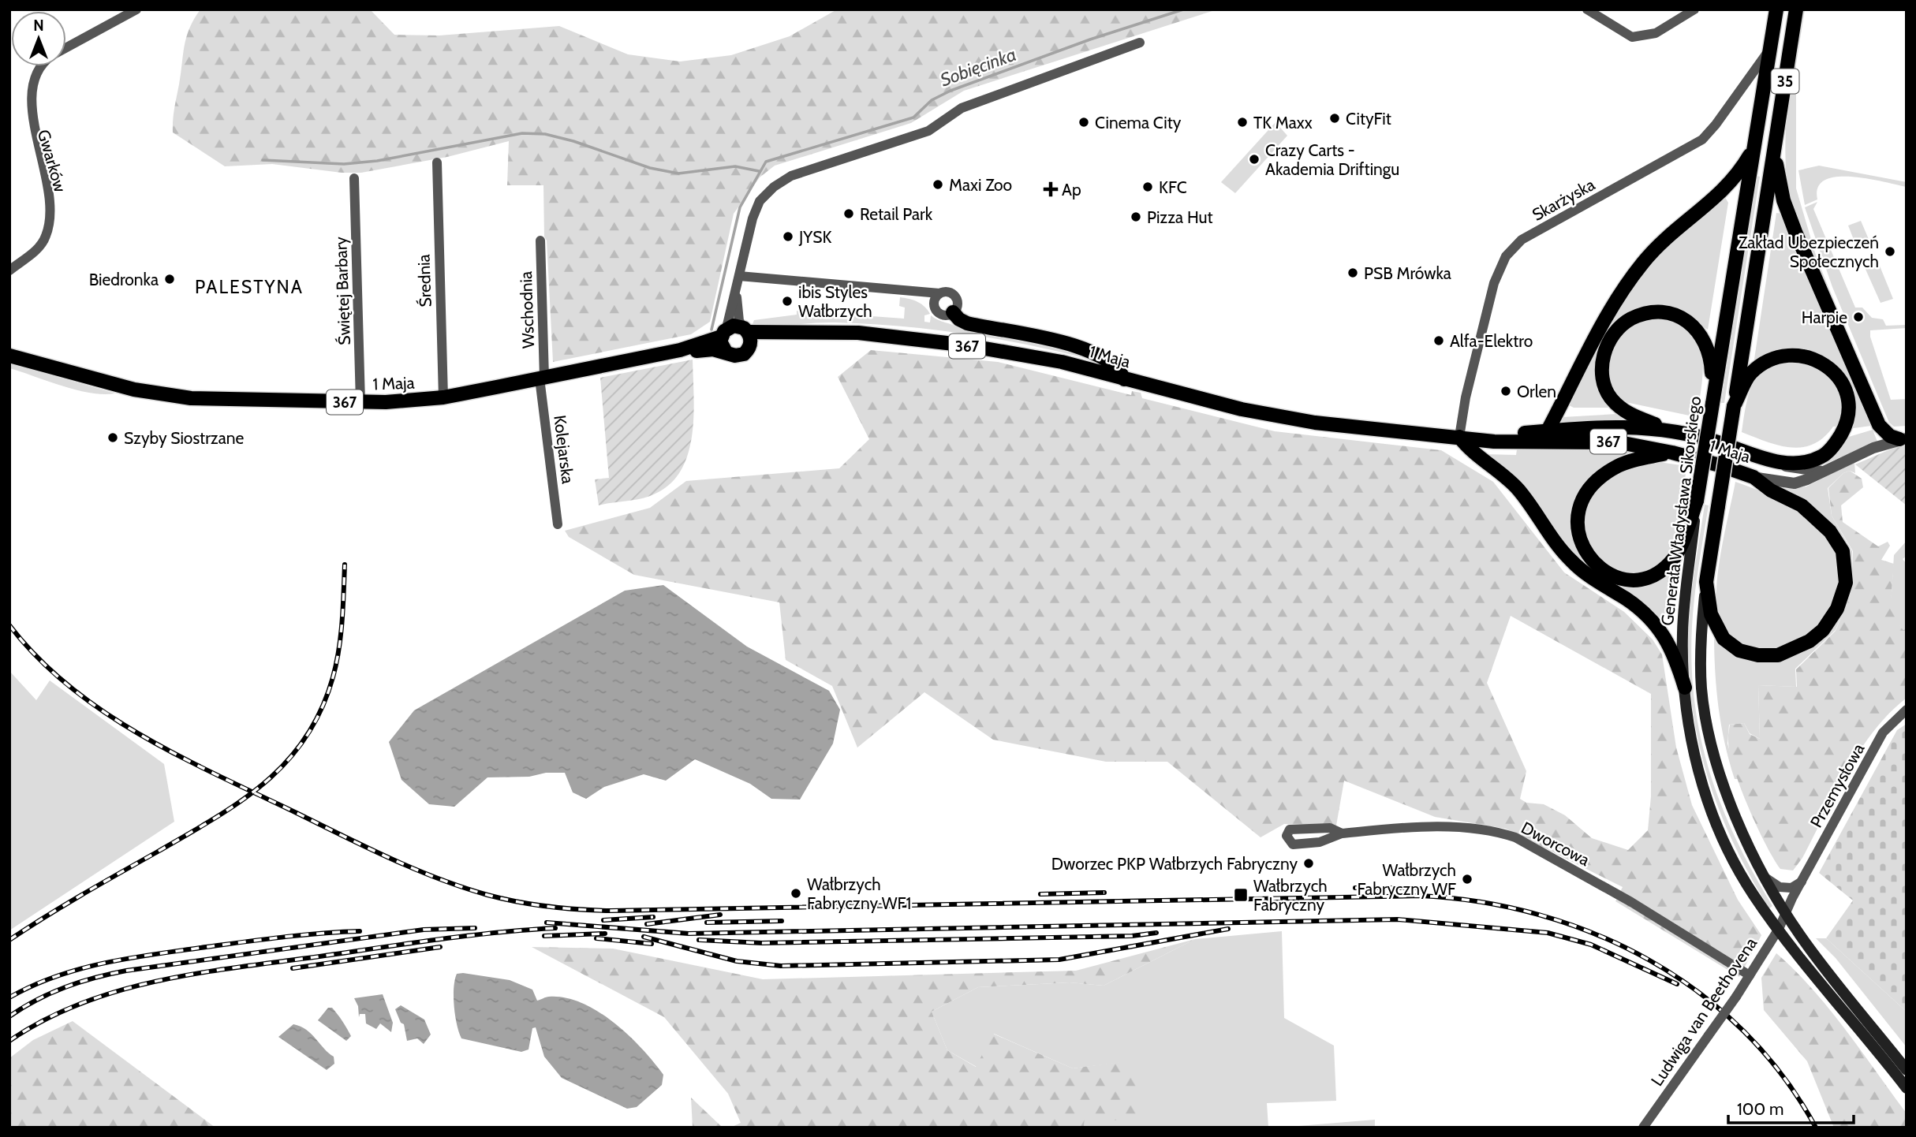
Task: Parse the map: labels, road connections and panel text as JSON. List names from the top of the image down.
{
  "streets": {
    "main road": [
      "35",
      "367",
      "1 Maja",
      "Generała Władysława Sikorskiego"
    ],
    "street": [
      "Gwarków",
      "Skarżyska",
      "Średnia",
      "Świętej Barbary",
      "Wschodnia",
      "Kolejarska",
      "Przemysłowa",
      "Dworcowa",
      "Ludwiga van Beethovena"
    ]
  },
  "crossings": [
    ["Skarżyska", "1 Maja"],
    ["Skarżyska", "Generała Władysława Sikorskiego"],
    ["Średnia", "1 Maja"],
    ["Świętej Barbary", "1 Maja"],
    ["Wschodnia", "1 Maja"],
    ["Wschodnia", "Kolejarska"],
    ["367", "1 Maja"],
    ["1 Maja", "Kolejarska"],
    ["Generała Władysława Sikorskiego", "Przemysłowa"],
    ["Generała Władysława Sikorskiego", "Ludwiga van Beethovena"],
    ["Przemysłowa", "Ludwiga van Beethovena"],
    ["Dworcowa", "Ludwiga van Beethovena"]
  ],
  "districts": ["PALESTYNA"],
  "water": ["Sobięcinka"],
  "places": {
    "other": [
      "CityFit",
      "Cinema City",
      "TK Maxx",
      "Crazy Carts - Akademia Driftingu",
      "Maxi Zoo",
      "KFC",
      "Retail Park",
      "Pizza Hut",
      "JYSK",
      "Zakład Ubezpieczeń Społecznych",
      "PSB Mrówka",
      "Biedronka",
      "ibis Styles Wałbrzych",
      "Harpie",
      "Alfa-Elektro",
      "Orlen",
      "Szyby Siostrzane",
      "Dworzec PKP Wałbrzych Fabryczny",
      "Wałbrzych Fabryczny WF",
      "Wałbrzych Fabryczny WF1"
    ],
    "health": ["Ap"],
    "transit": ["Wałbrzych Fabryczny"]
  },
  "scale_bar": "100 m",
  "north": "top"
}
